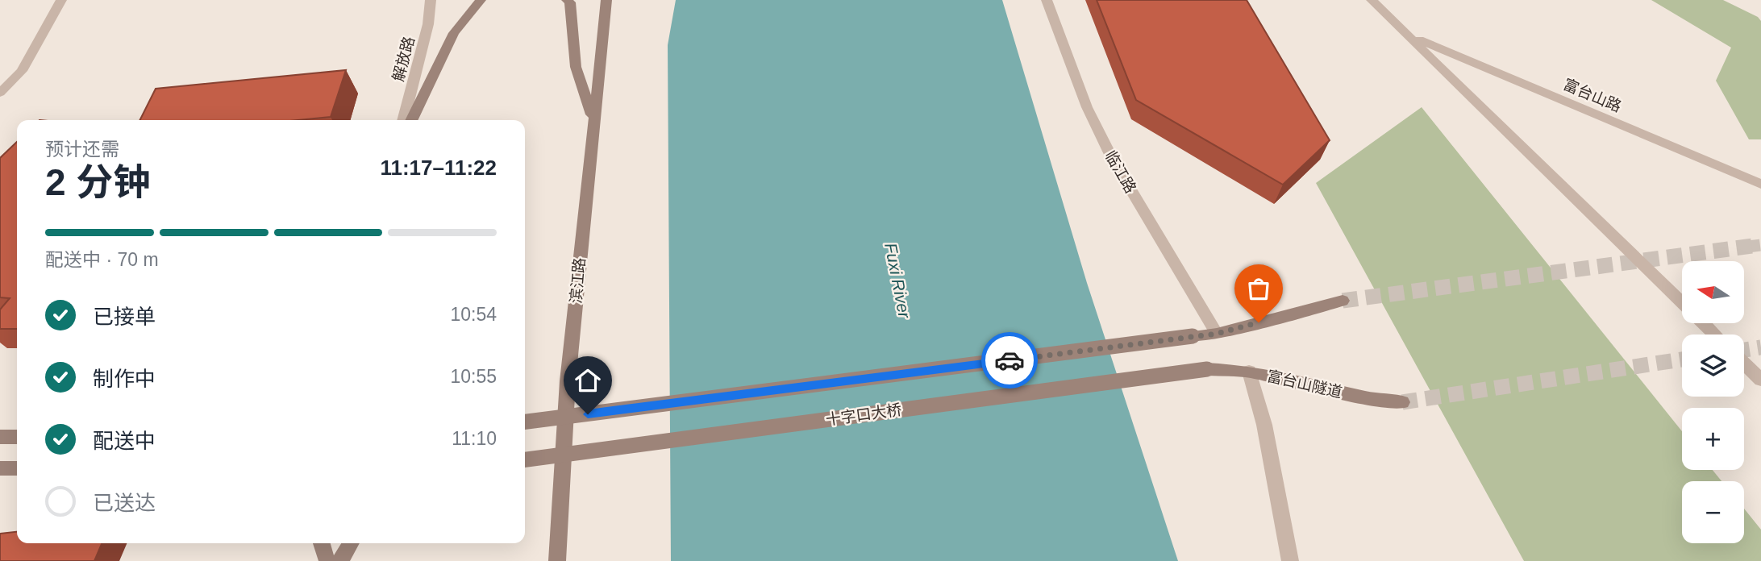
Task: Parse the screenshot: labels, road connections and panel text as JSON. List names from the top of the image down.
{
  "streets": {
    "main road": ["滨江路", "富台山隧道", "十字口大桥"],
    "street": ["解放路", "富台山路", "临江路"]
  },
  "crossings": [
    ["富台山隧道", "十字口大桥"]
  ],
  "water": ["Fuxi River"],
  "north": "left",
  "page": {
    "heading": ["2 分钟", "预计还需", "11:17–11:22"],
    "bar": "配送中 · 70 m",
    "map_buttons": ["+", "−"],
    "list": [
      ["已接单", "10:54"],
      ["制作中", "10:55"],
      ["配送中", "11:10"],
      "已送达"
    ]
  }
}
